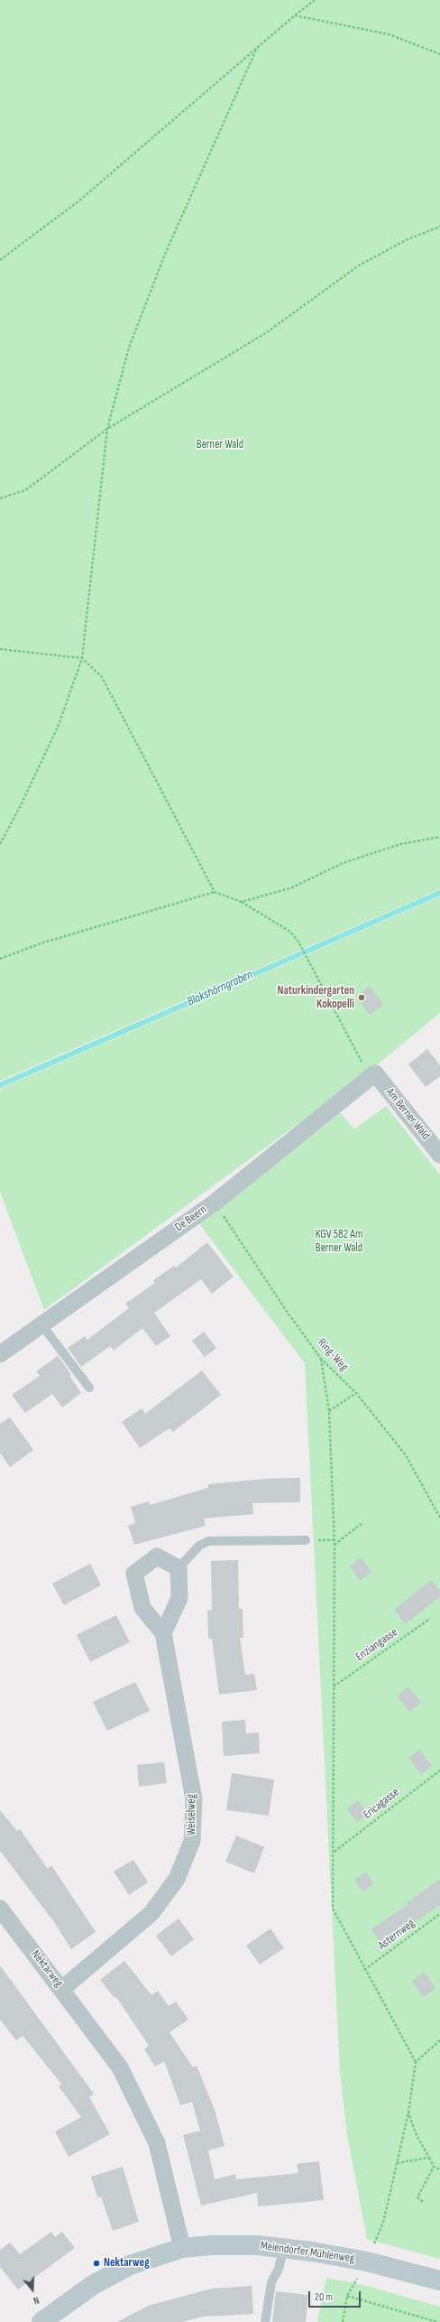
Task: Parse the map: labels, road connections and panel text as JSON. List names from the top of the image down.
{
  "streets": {
    "street": [
      "Am Berner Wald",
      "De Beern",
      "Weiselweg",
      "Nektarweg",
      "Meiendorfer Mühlenweg"
    ],
    "path": [
      "Ring-Weg",
      "Enziangasse",
      "Ericagasse",
      "Asternweg"
    ]
  },
  "crossings": [
    ["Am Berner Wald", "De Beern"],
    ["De Beern", "Ring-Weg"],
    ["Weiselweg", "Nektarweg"],
    ["Nektarweg", "Meiendorfer Mühlenweg"]
  ],
  "water": ["Blakshörngraben"],
  "parks": ["Berner Wald", "KGV 582 Am Berner Wald"],
  "places": ["Naturkindergarten Kokopelli", "Nektarweg"],
  "scale_bar": "20 m",
  "north": "bottom"
}
